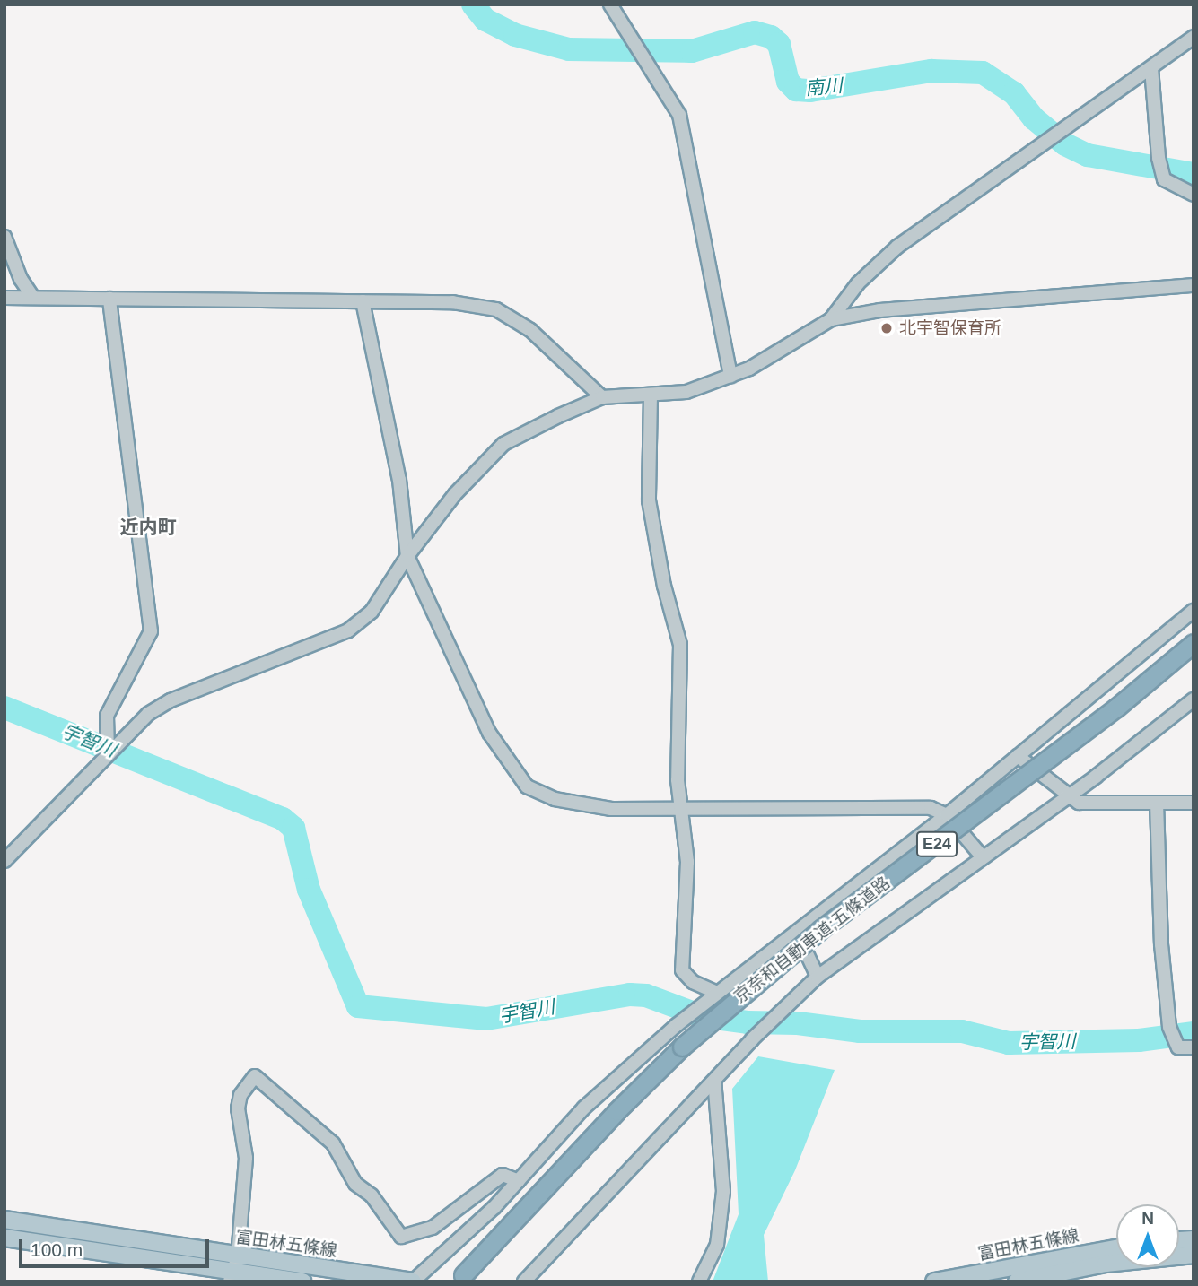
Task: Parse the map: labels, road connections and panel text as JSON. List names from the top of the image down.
{
  "streets": {
    "highway": ["E24", "京奈和自動車道;五條道路"],
    "main road": ["富田林五條線"]
  },
  "districts": ["近内町"],
  "water": ["南川", "宇智川"],
  "places": ["北宇智保育所"],
  "scale_bar": "100 m",
  "north": "top"
}
